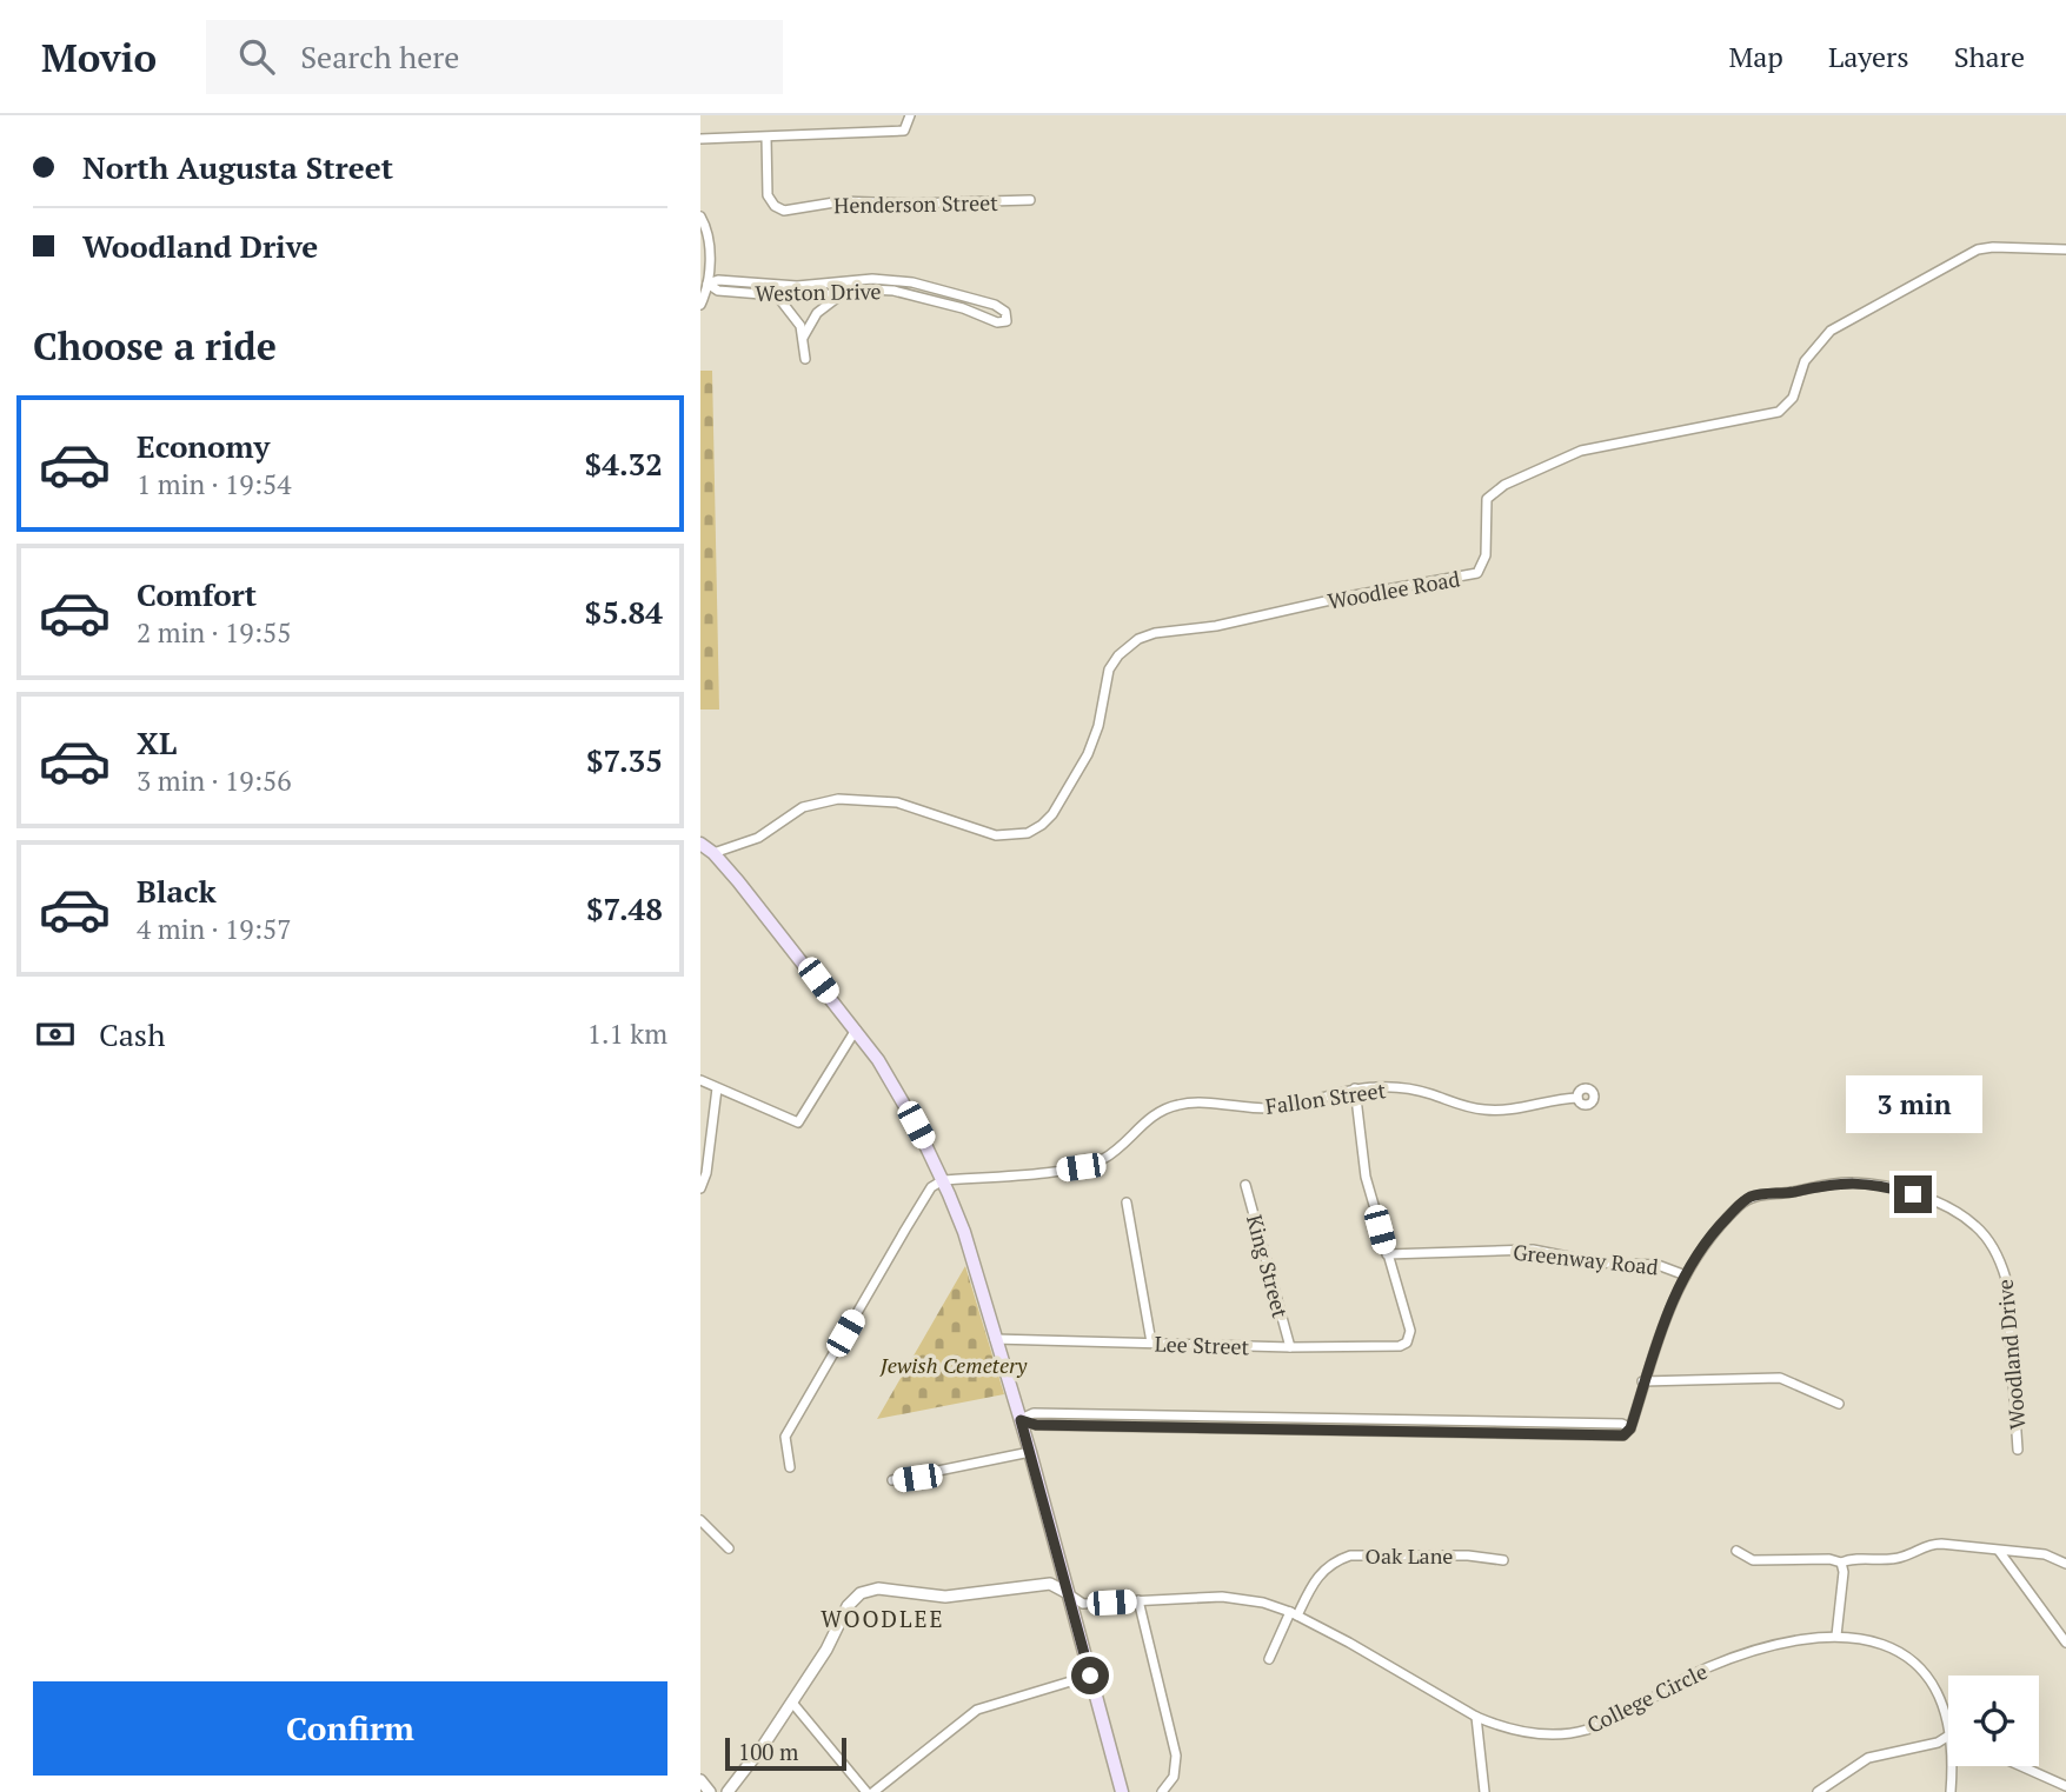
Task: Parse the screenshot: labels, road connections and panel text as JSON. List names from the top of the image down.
{
  "streets": {
    "street": [
      "Henderson Street",
      "Weston Drive",
      "Woodlee Road",
      "Fallon Street",
      "Greenway Road",
      "King Street",
      "Lee Street",
      "Woodland Drive",
      "Oak Lane",
      "College Circle"
    ]
  },
  "crossings": [
    ["Greenway Road", "Lee Street"],
    ["Greenway Road", "Woodland Drive"],
    ["King Street", "Lee Street"],
    ["Oak Lane", "College Circle"]
  ],
  "districts": ["WOODLEE"],
  "parks": ["Jewish Cemetery"],
  "scale_bar": "100 m",
  "page": {
    "header": "Movio",
    "search": "Search here",
    "nav": ["Map", "Layers", "Share"],
    "banner": ["North Augusta Street", "Woodland Drive"],
    "heading": "Choose a ride",
    "list": [
      {
        "name": "Economy",
        "note": "1 min · 19:54",
        "value": "$4.32"
      },
      {
        "name": "Comfort",
        "note": "2 min · 19:55",
        "value": "$5.84"
      },
      {
        "name": "XL",
        "note": "3 min · 19:56",
        "value": "$7.35"
      },
      {
        "name": "Black",
        "note": "4 min · 19:57",
        "value": "$7.48"
      }
    ],
    "pay": ["Cash", "1.1 km"],
    "bubble": "3 min",
    "buttons": "Confirm",
    "scale": "100 m"
  }
}
